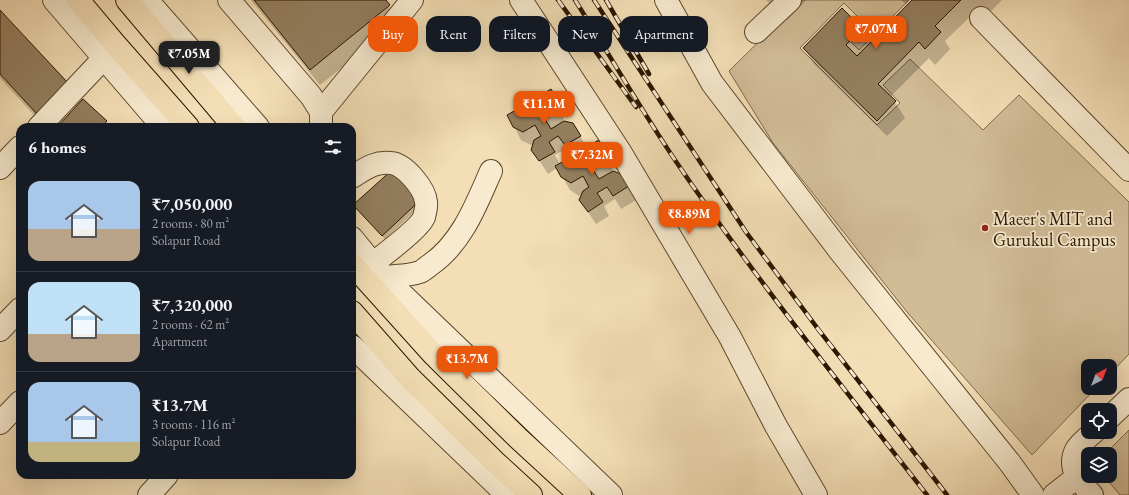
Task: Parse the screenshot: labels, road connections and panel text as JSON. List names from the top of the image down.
{
  "places": ["Maeer's MIT and Gurukul Campus"],
  "north": "top right",
  "page": {
    "price": [
      "₹7.07M",
      "₹7.05M",
      "₹11.1M",
      "₹7.32M",
      "₹8.89M",
      "₹13.7M"
    ],
    "chip": [
      "Buy",
      "Rent",
      "Filters",
      "New",
      "Apartment"
    ],
    "heading": "6 homes",
    "list": [
      {
        "name": "₹7,050,000",
        "note": "2 rooms · 80 m² · Solapur Road"
      },
      {
        "name": "₹7,320,000",
        "note": "2 rooms · 62 m² · Apartment"
      },
      {
        "name": "₹13.7M",
        "note": "3 rooms · 116 m² · Solapur Road"
      }
    ]
  }
}
